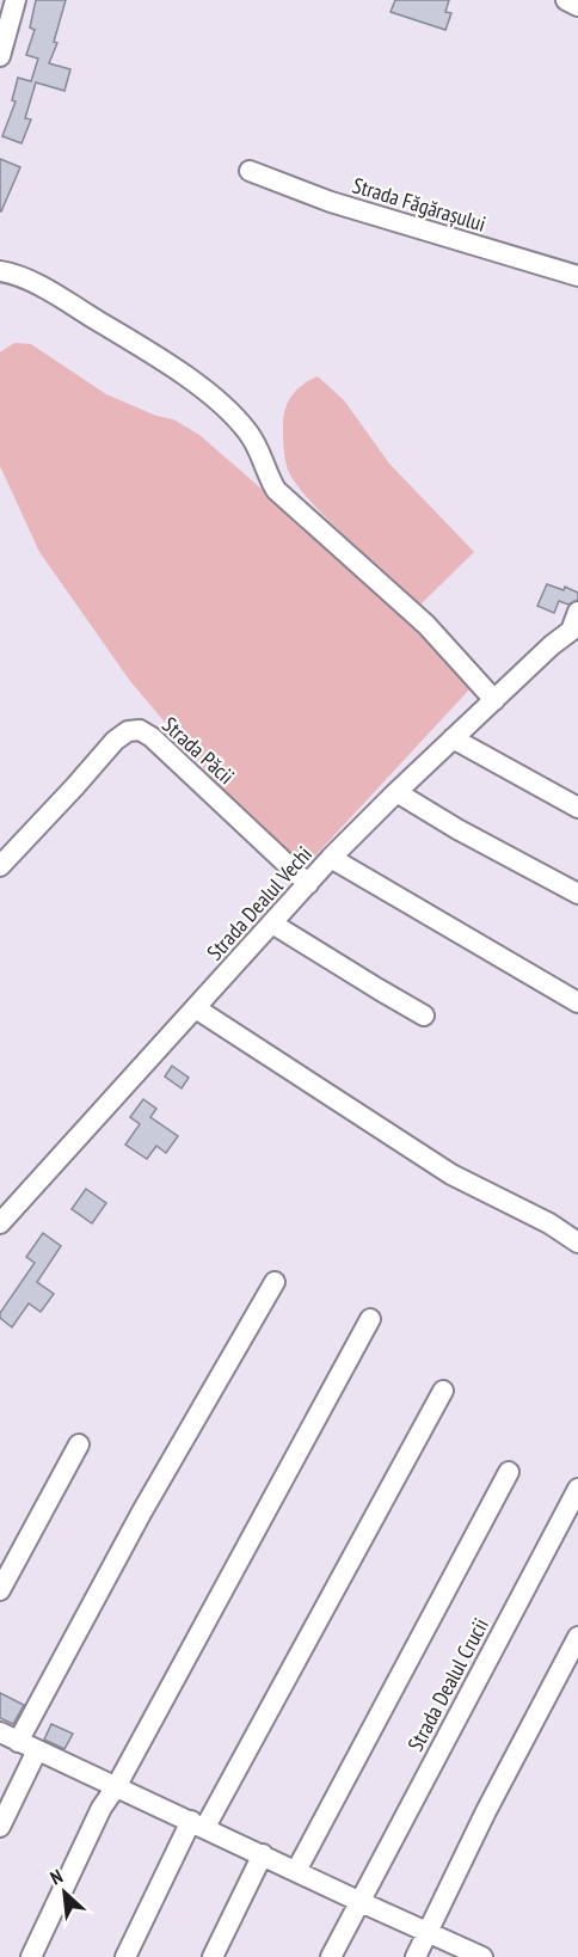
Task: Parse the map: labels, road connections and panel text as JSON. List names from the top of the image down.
{
  "streets": {
    "street": [
      "Strada Făgărașului",
      "Strada Păcii",
      "Strada Dealul Vechi",
      "Strada Dealul Crucii"
    ]
  },
  "crossings": [
    ["Strada Păcii", "Strada Dealul Vechi"]
  ],
  "north": "top left"
}
